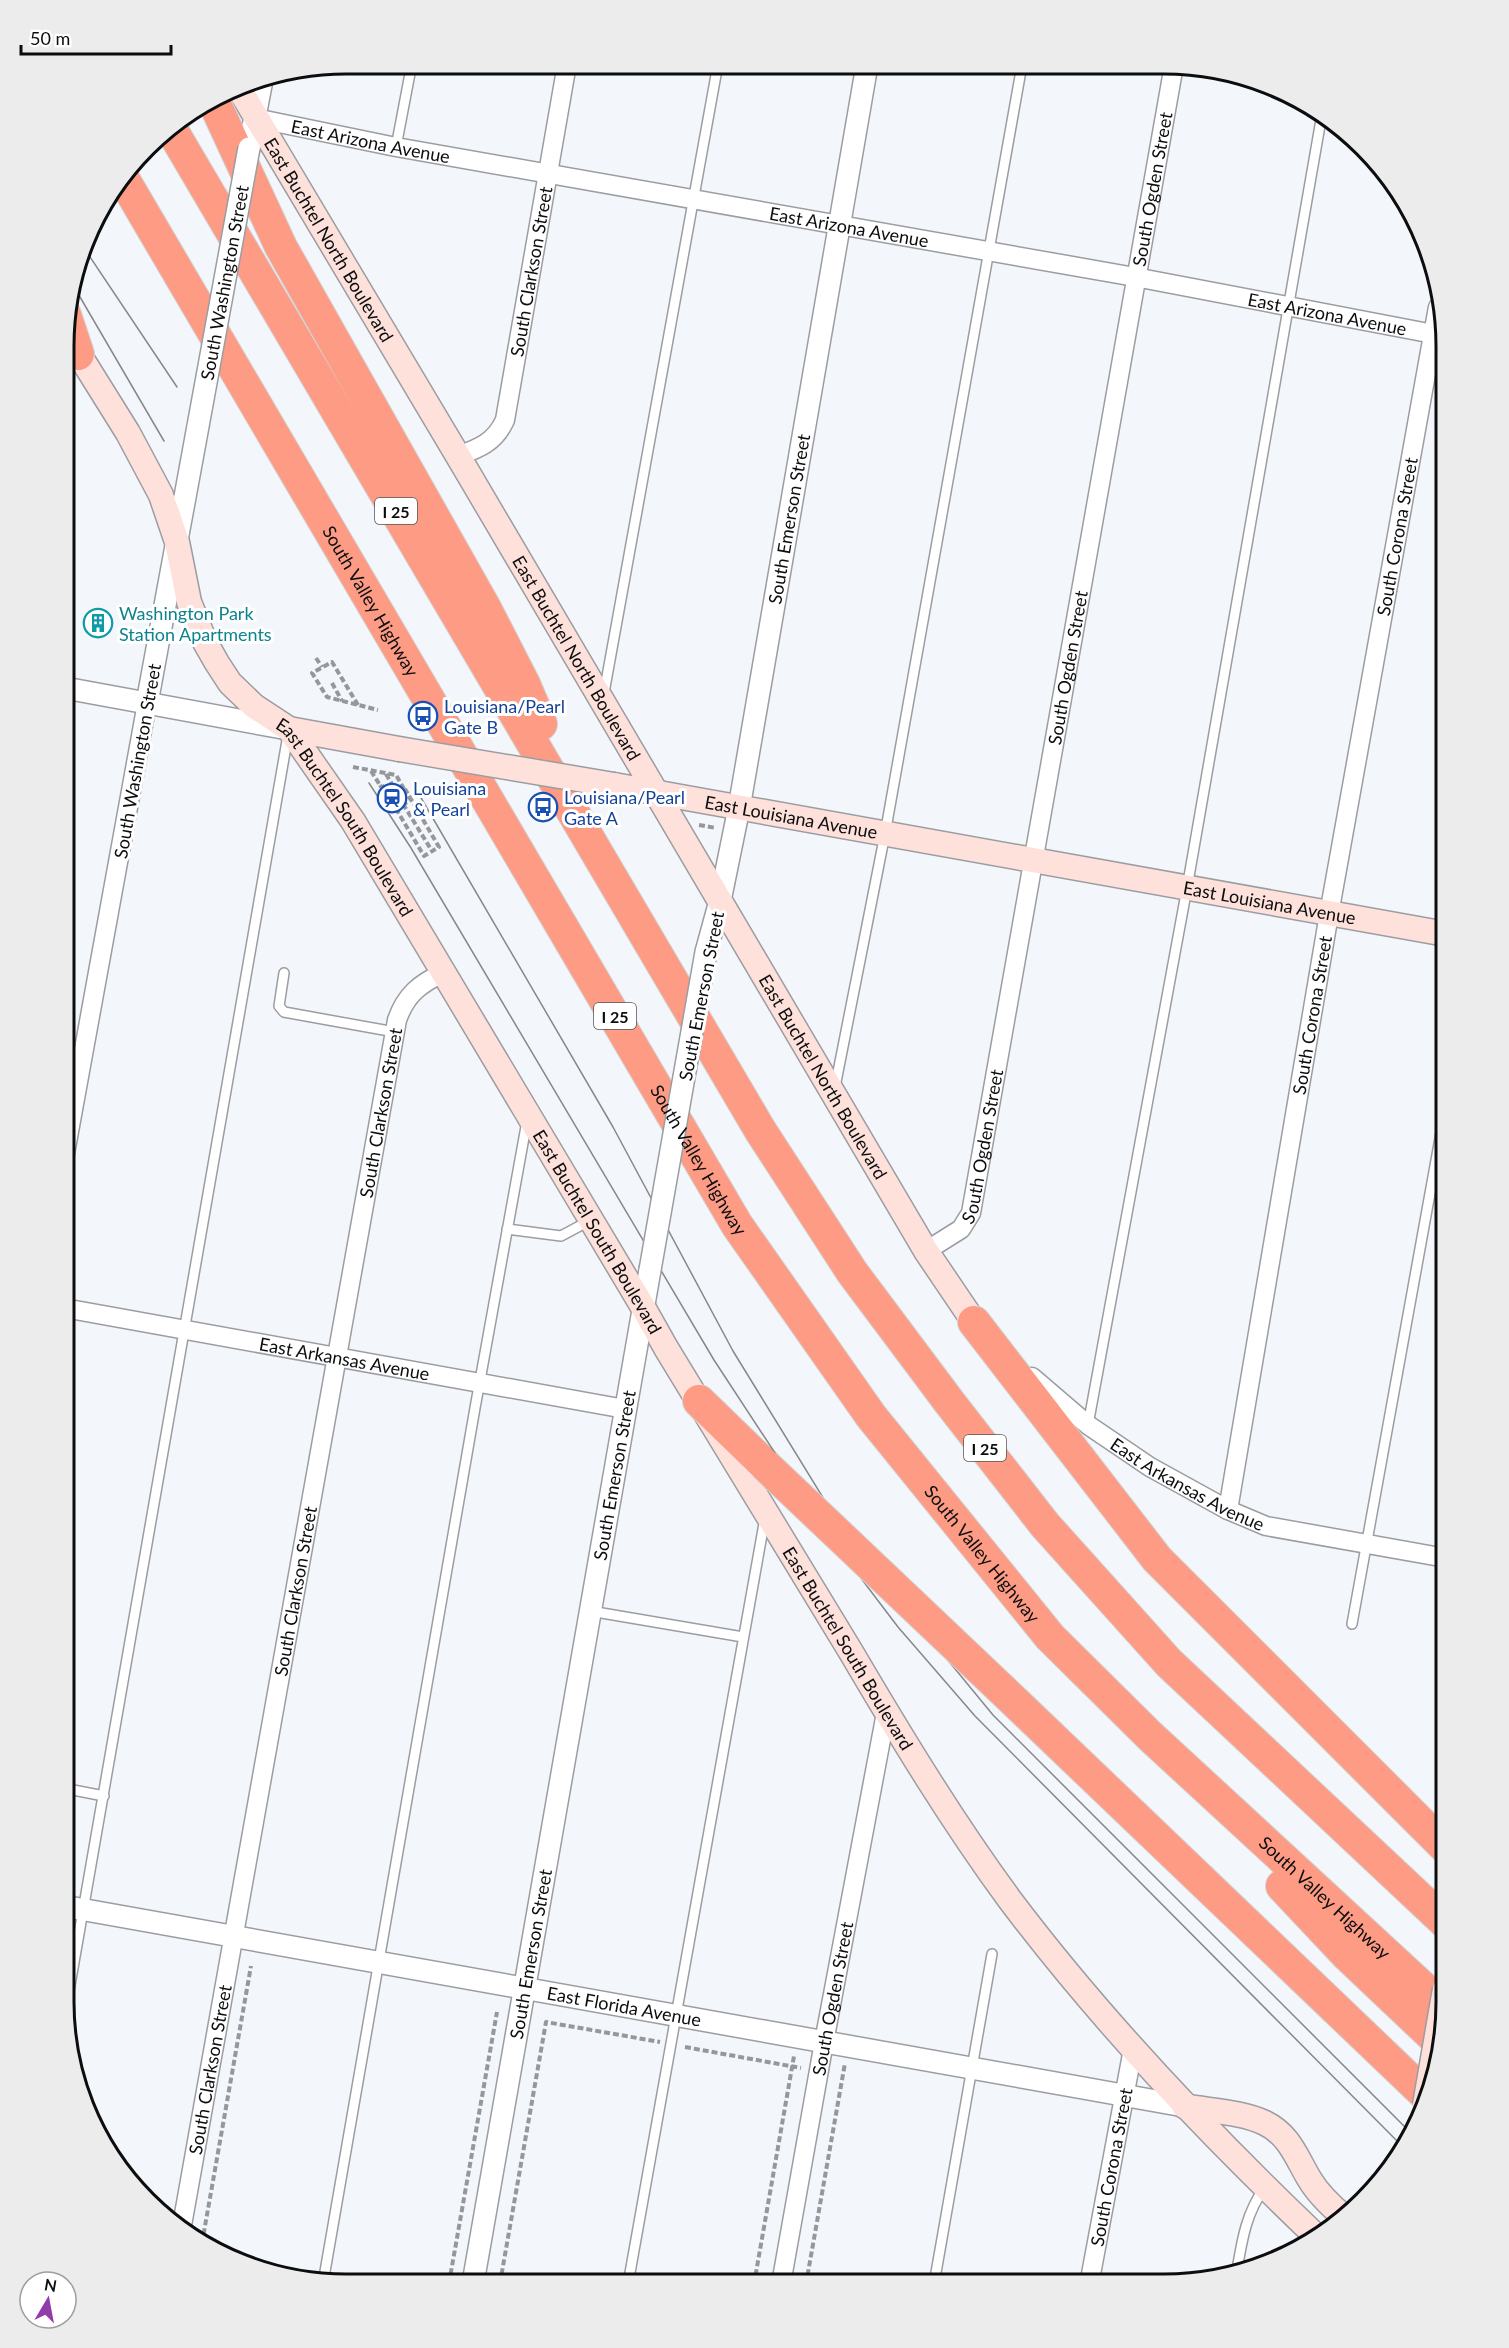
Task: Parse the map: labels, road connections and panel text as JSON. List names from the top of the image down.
{
  "streets": {
    "highway": ["I 25", "South Valley Highway"],
    "main road": ["East Buchtel North Boulevard", "East Louisiana Avenue", "East Buchtel South Boulevard"],
    "street": [
      "East Arizona Avenue",
      "South Ogden Street",
      "South Clarkson Street",
      "South Washington Street",
      "South Emerson Street",
      "South Corona Street",
      "East Arkansas Avenue",
      "East Florida Avenue"
    ]
  },
  "crossings": [
    ["East Arizona Avenue", "South Ogden Street"],
    ["East Arizona Avenue", "East Buchtel North Boulevard"],
    ["East Arizona Avenue", "South Clarkson Street"],
    ["East Arizona Avenue", "South Washington Street"],
    ["East Arizona Avenue", "South Emerson Street"],
    ["South Ogden Street", "East Buchtel North Boulevard"],
    ["South Ogden Street", "East Louisiana Avenue"],
    ["South Ogden Street", "East Buchtel South Boulevard"],
    ["South Ogden Street", "East Florida Avenue"],
    ["East Buchtel North Boulevard", "South Clarkson Street"],
    ["East Buchtel North Boulevard", "South Washington Street"],
    ["East Buchtel North Boulevard", "South Emerson Street"],
    ["East Buchtel North Boulevard", "East Louisiana Avenue"],
    ["East Buchtel North Boulevard", "East Arkansas Avenue"],
    ["South Clarkson Street", "East Buchtel South Boulevard"],
    ["South Clarkson Street", "East Arkansas Avenue"],
    ["South Clarkson Street", "East Florida Avenue"],
    ["South Washington Street", "East Louisiana Avenue"],
    ["South Washington Street", "East Buchtel South Boulevard"],
    ["South Emerson Street", "East Louisiana Avenue"],
    ["South Emerson Street", "East Buchtel South Boulevard"],
    ["South Emerson Street", "East Arkansas Avenue"],
    ["South Emerson Street", "East Florida Avenue"],
    ["South Corona Street", "East Louisiana Avenue"],
    ["South Corona Street", "East Buchtel South Boulevard"],
    ["South Corona Street", "East Arkansas Avenue"],
    ["South Corona Street", "East Florida Avenue"],
    ["East Louisiana Avenue", "East Buchtel South Boulevard"],
    ["East Buchtel South Boulevard", "East Florida Avenue"]
  ],
  "places": {
    "building": ["Washington Park Station Apartments"],
    "bus stop": ["Louisiana/Pearl Gate B", "Louisiana/Pearl Gate A"],
    "station": ["Louisiana & Pearl"]
  },
  "scale_bar": "50 m",
  "north": "top"
}
